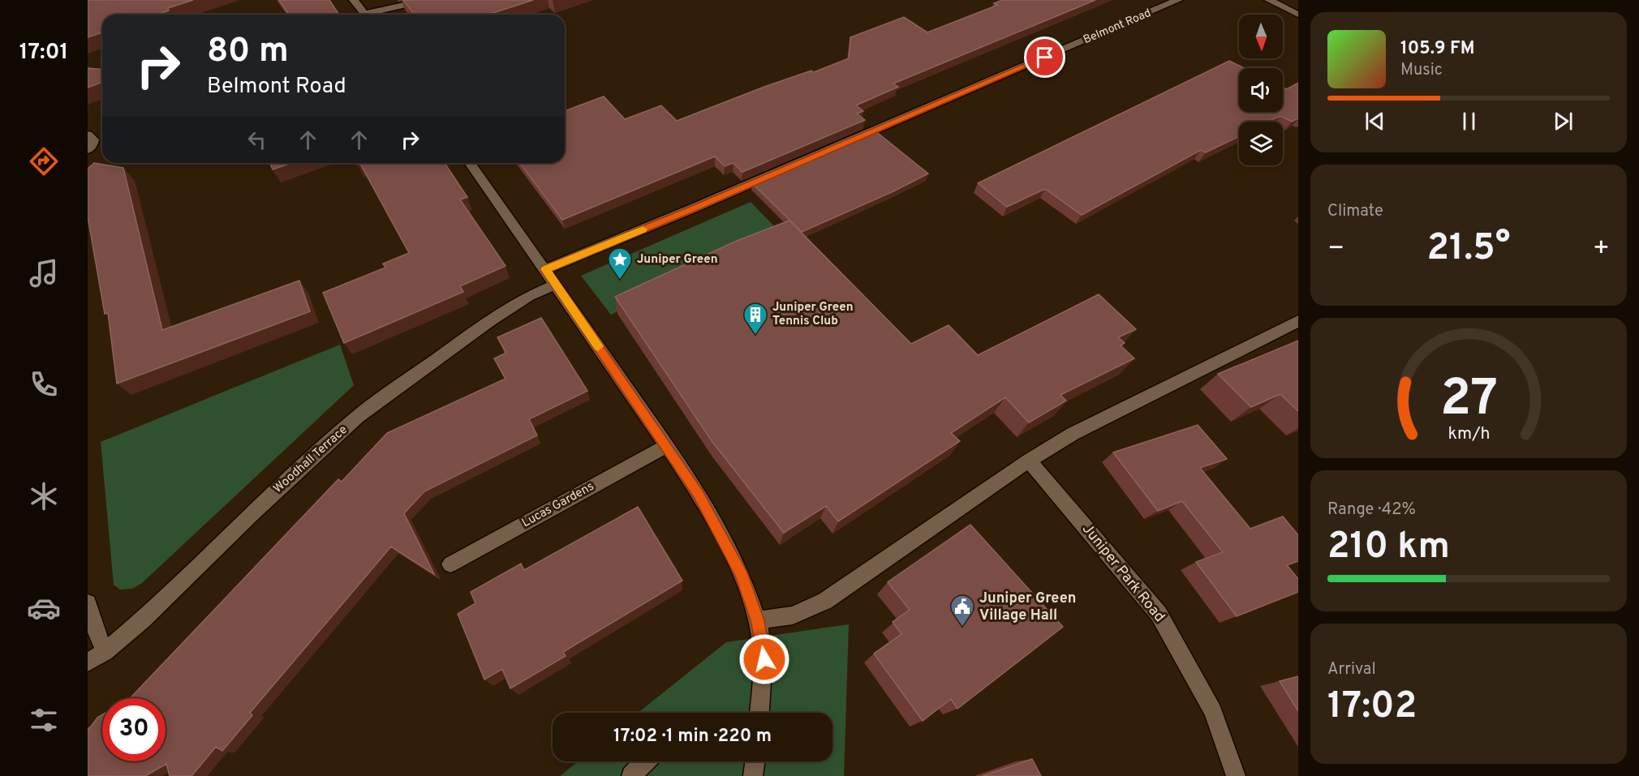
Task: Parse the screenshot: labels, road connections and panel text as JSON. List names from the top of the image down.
{
  "streets": {
    "street": [
      "Belmont Road",
      "Woodhall Terrace",
      "Lucas Gardens",
      "Juniper Park Road"
    ]
  },
  "places": {
    "place": ["Juniper Green"],
    "building": ["Juniper Green Tennis Club"],
    "public building": ["Juniper Green Village Hall"]
  },
  "north": "bottom",
  "page": {
    "tabs": "17:01",
    "turn": ["80 m", "Belmont Road"],
    "song": ["105.9 FM", "Music"],
    "tile": [
      "Climate",
      ["Range · 42%", "210 km"],
      ["Arrival", "17:02"]
    ],
    "heat": ["−", "21.5°", "+"],
    "limit": "30",
    "trip": "17:02 · 1 min · 220 m",
    "gauge": ["27", "km/h"]
  }
}
